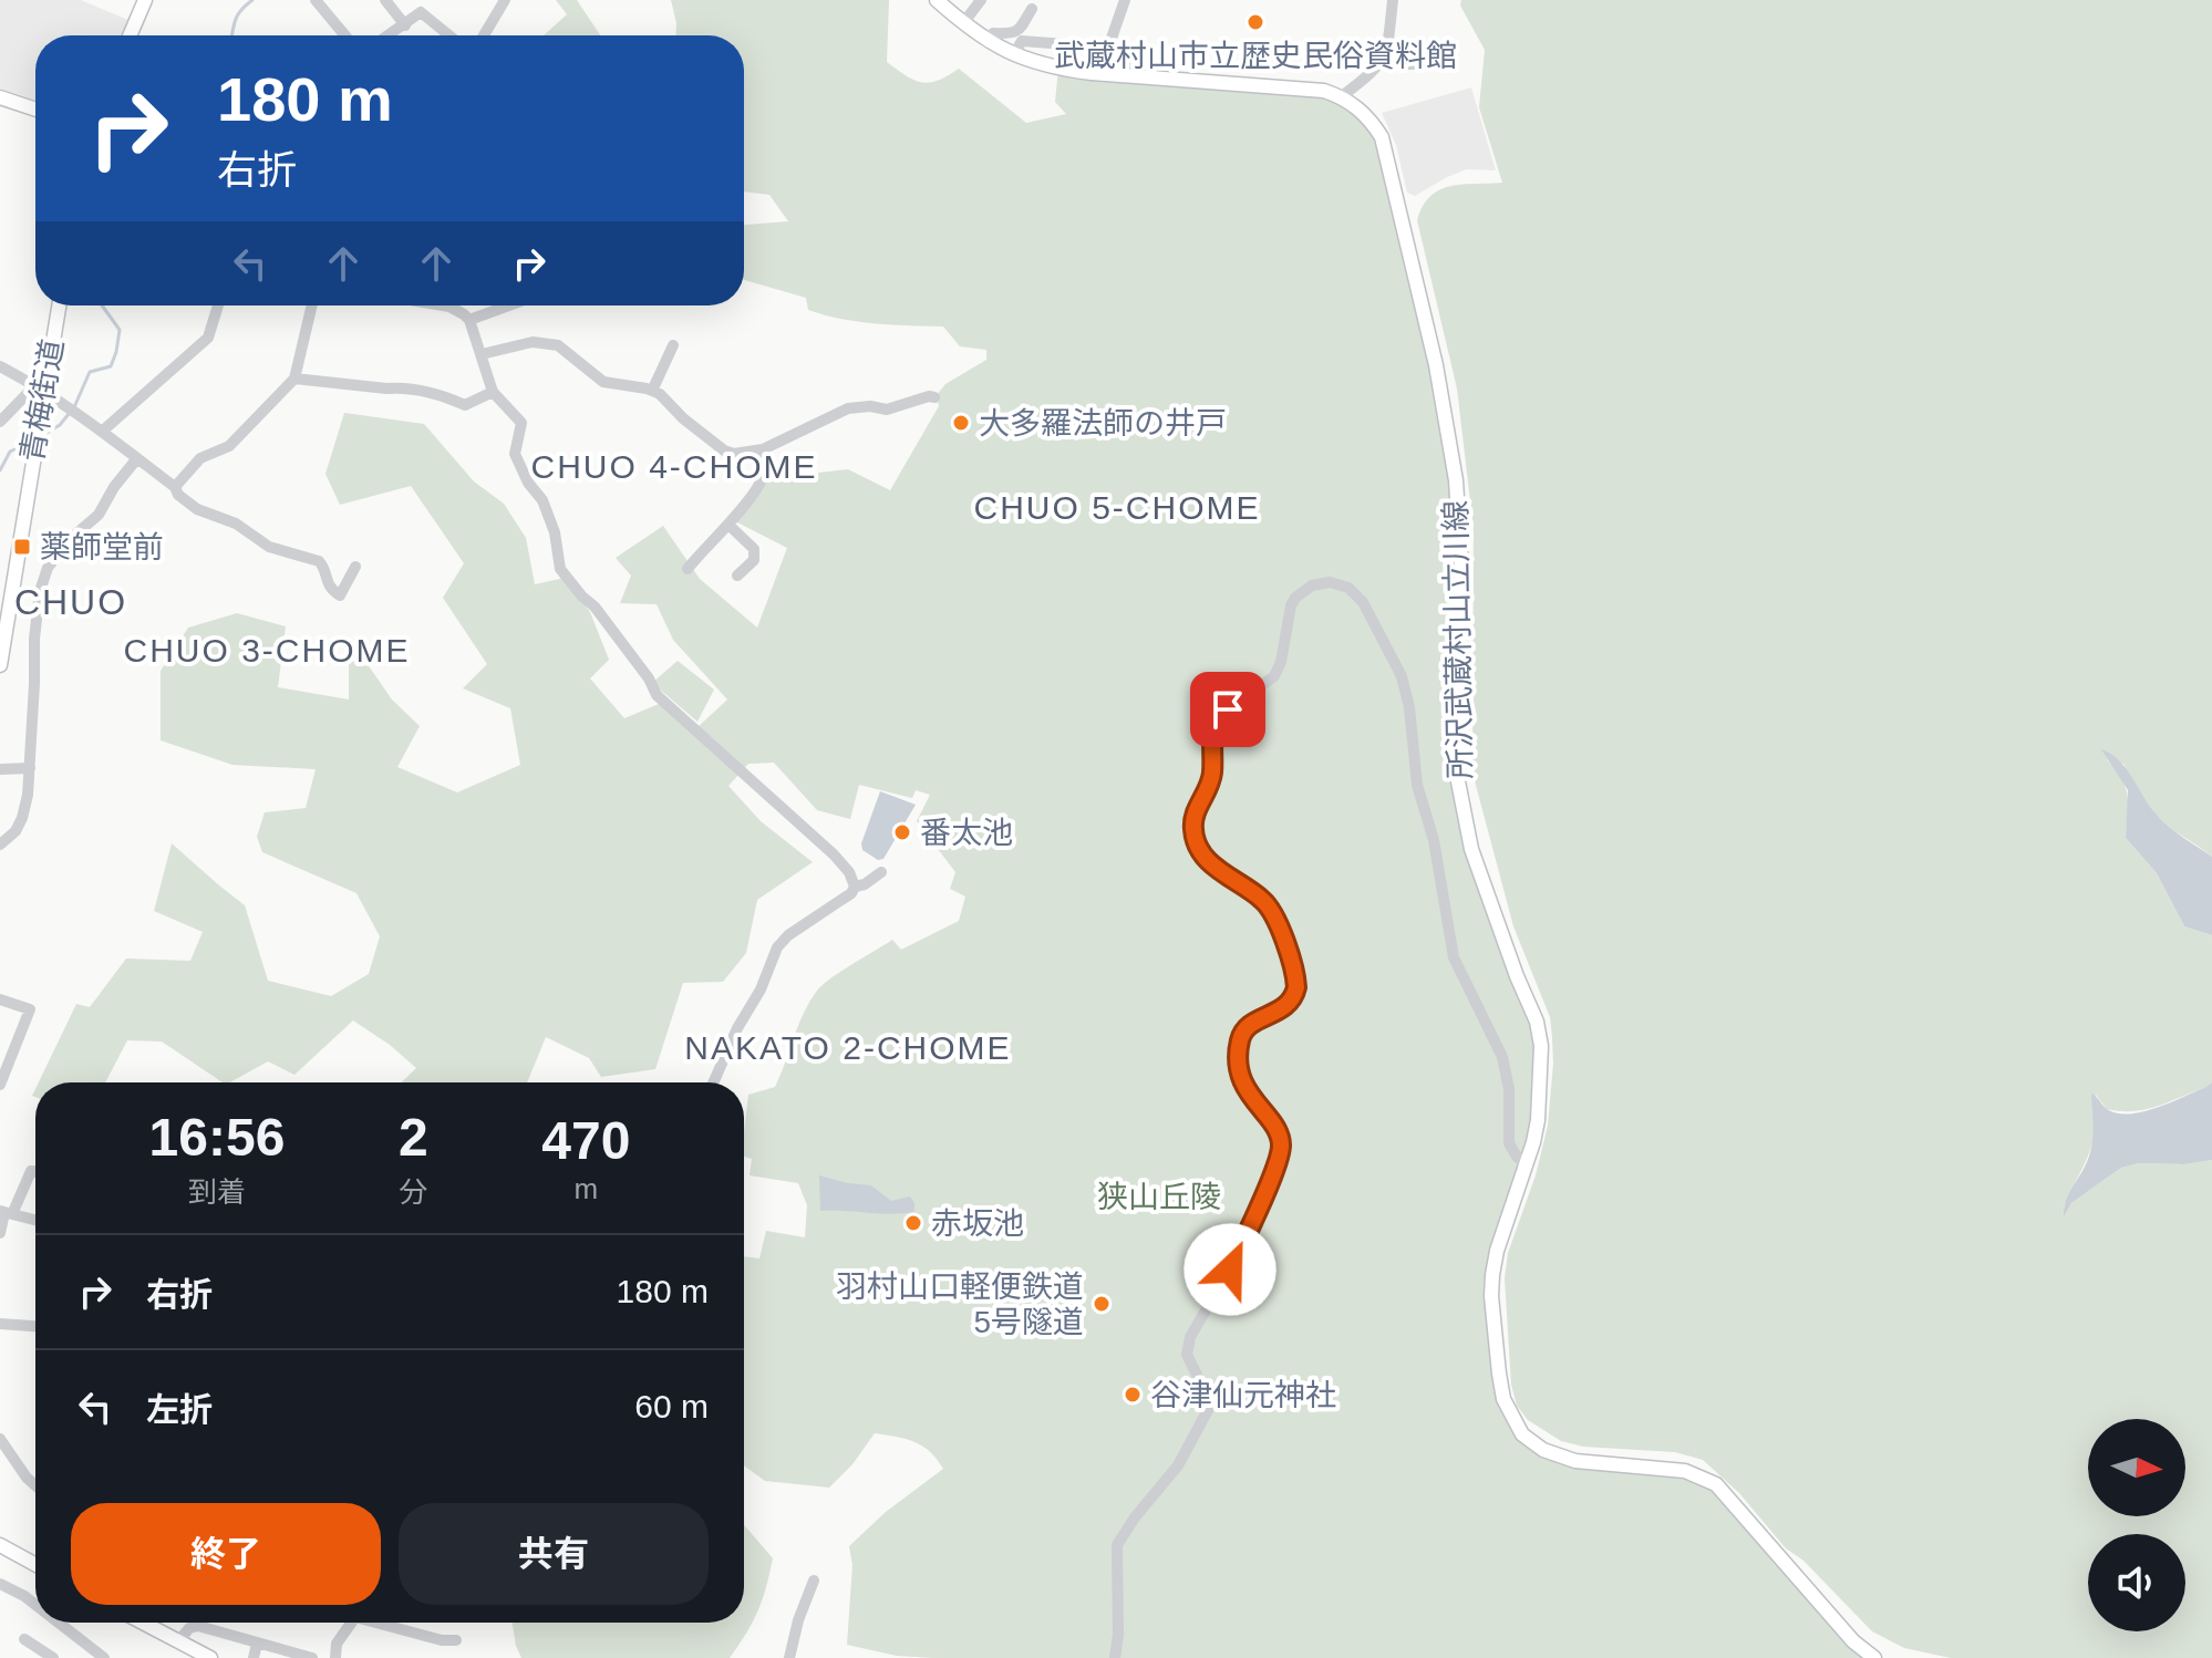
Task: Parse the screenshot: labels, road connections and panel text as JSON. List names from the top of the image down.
{
  "streets": {
    "main road": ["青梅街道", "所沢武蔵村山立川線"]
  },
  "districts": [
    "CHUO 4-CHOME",
    "CHUO 5-CHOME",
    "CHUO",
    "CHUO 3-CHOME",
    "NAKATO 2-CHOME"
  ],
  "parks": ["狭山丘陵"],
  "places": {
    "other": [
      "武蔵村山市立歴史民俗資料館",
      "大多羅法師の井戸",
      "番太池",
      "赤坂池",
      "羽村山口軽便鉄道 5号隧道",
      "谷津仙元神社"
    ],
    "transit": ["薬師堂前"]
  },
  "north": "right",
  "page": {
    "turn": ["180 m", "右折"],
    "eta": [
      "16:56",
      "到着",
      "2",
      "分",
      "470",
      "m"
    ],
    "list": [
      {
        "name": "右折",
        "value": "180 m"
      },
      {
        "name": "左折",
        "value": "60 m"
      }
    ],
    "buttons": ["終了", "共有"]
  }
}
